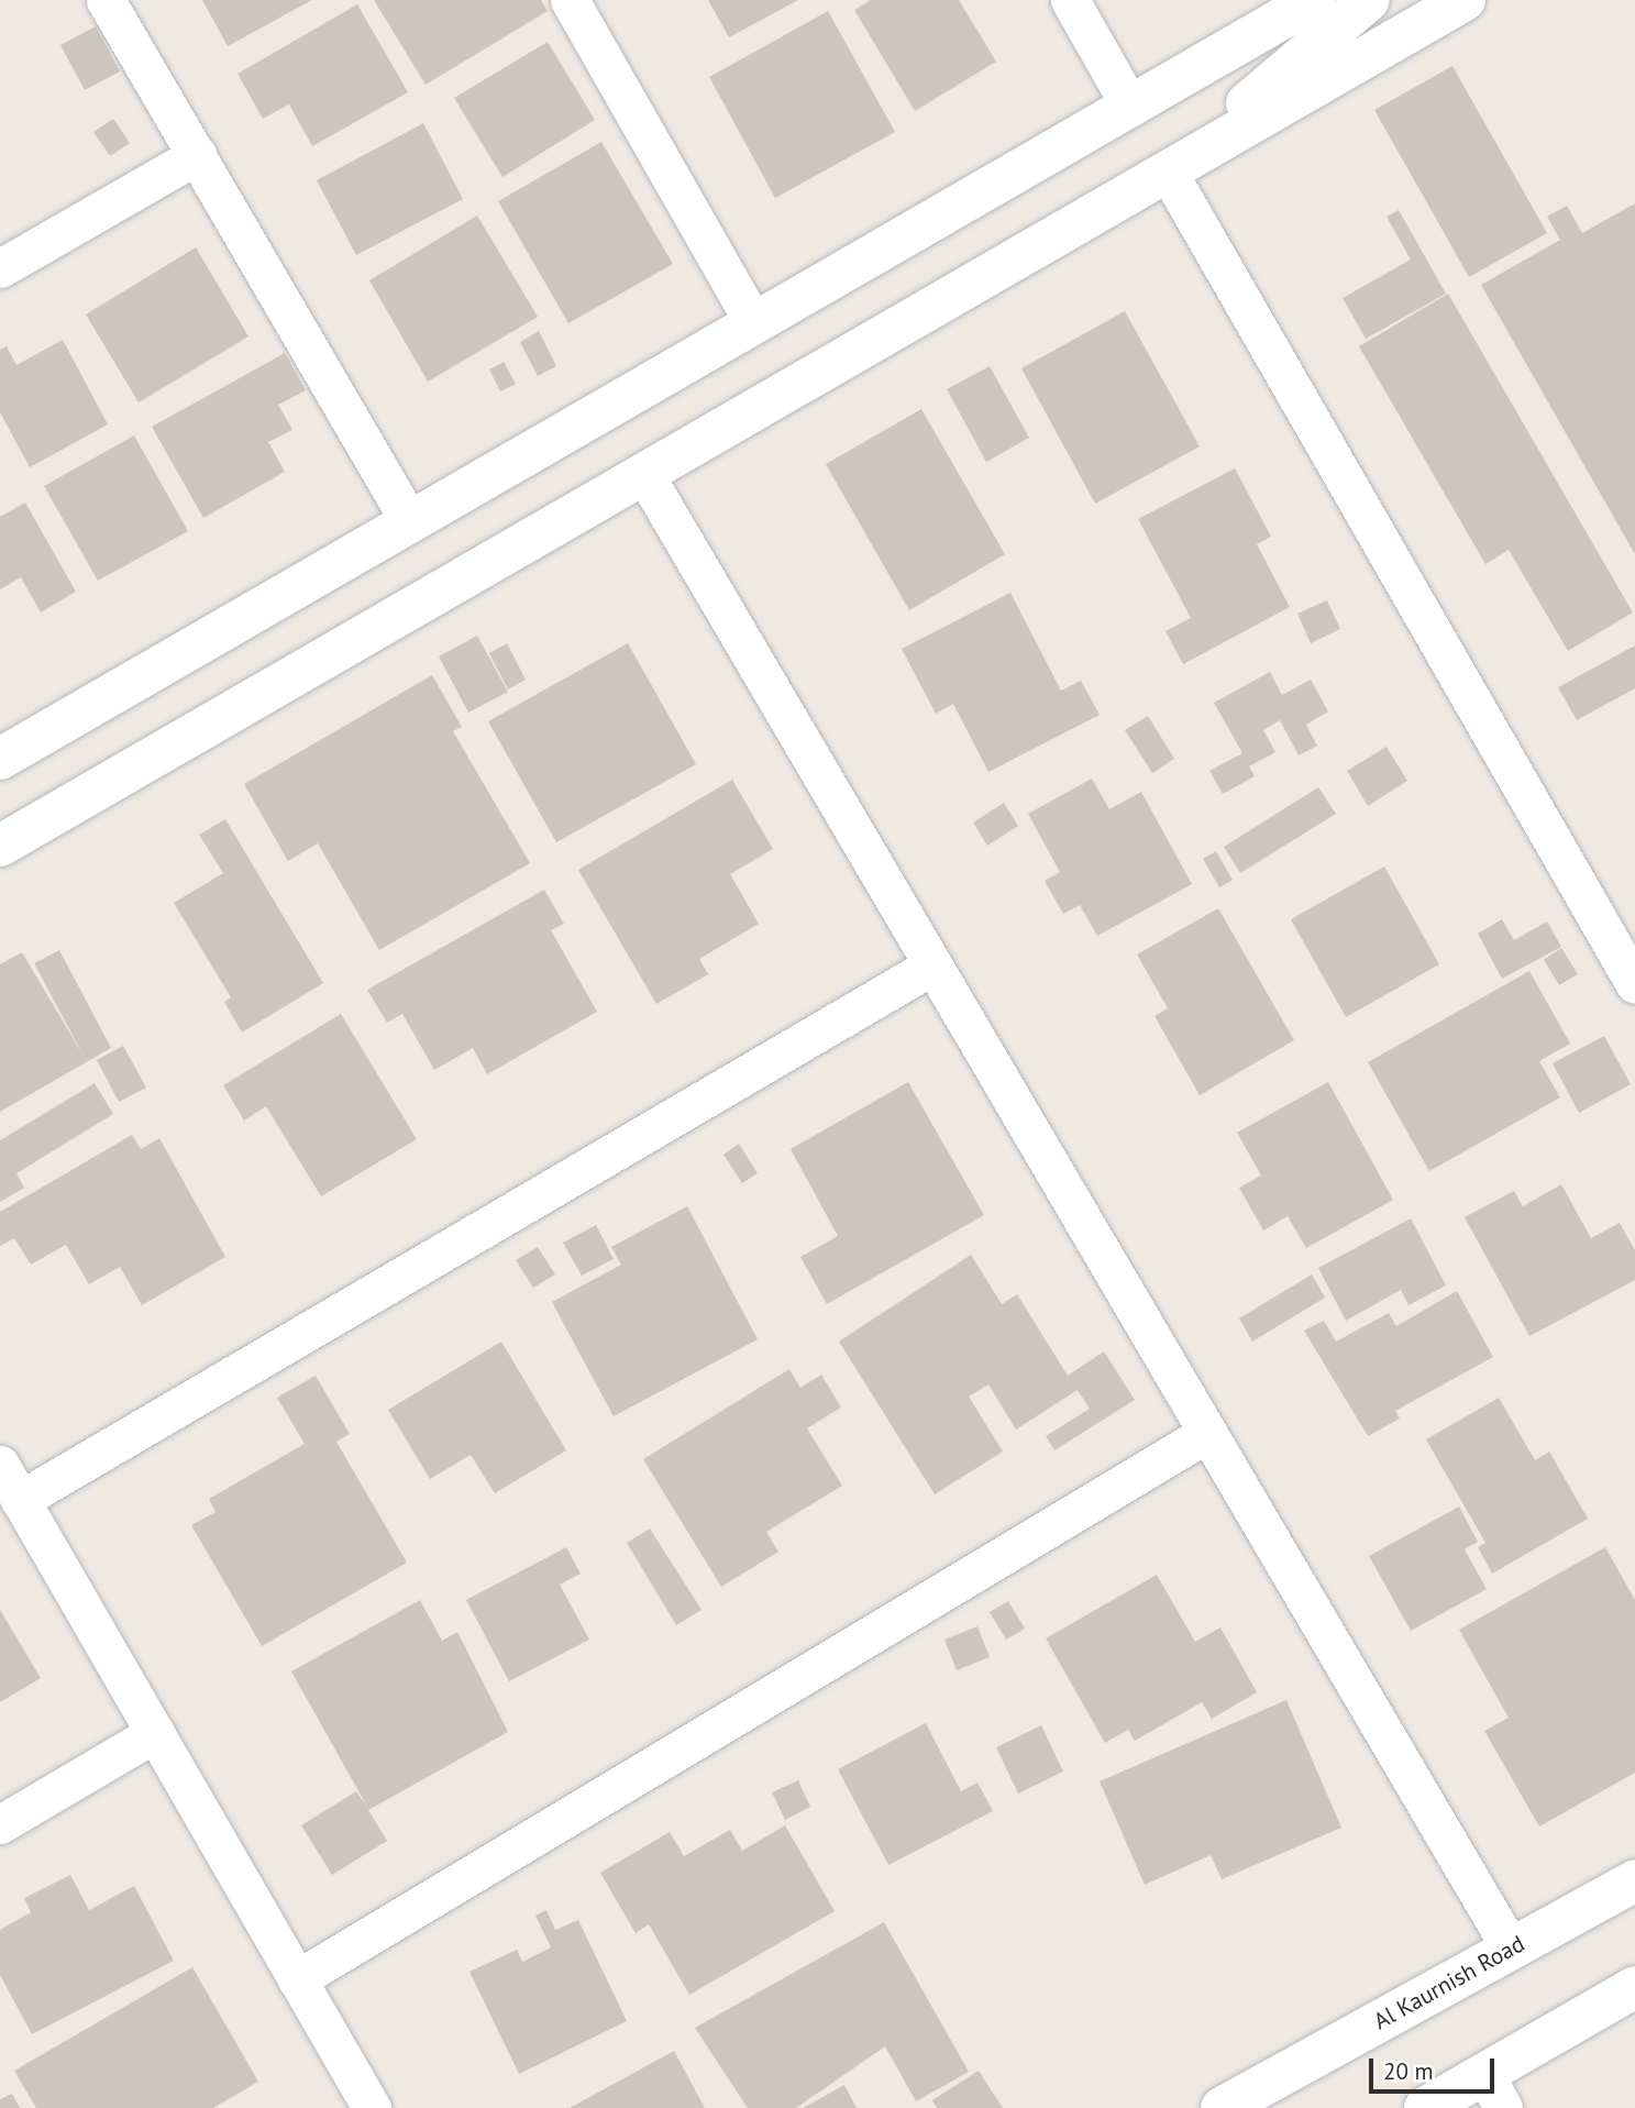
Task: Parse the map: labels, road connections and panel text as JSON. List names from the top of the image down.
{
  "streets": {
    "street": ["Al Kaurnish Road"]
  },
  "scale_bar": "20 m"
}
